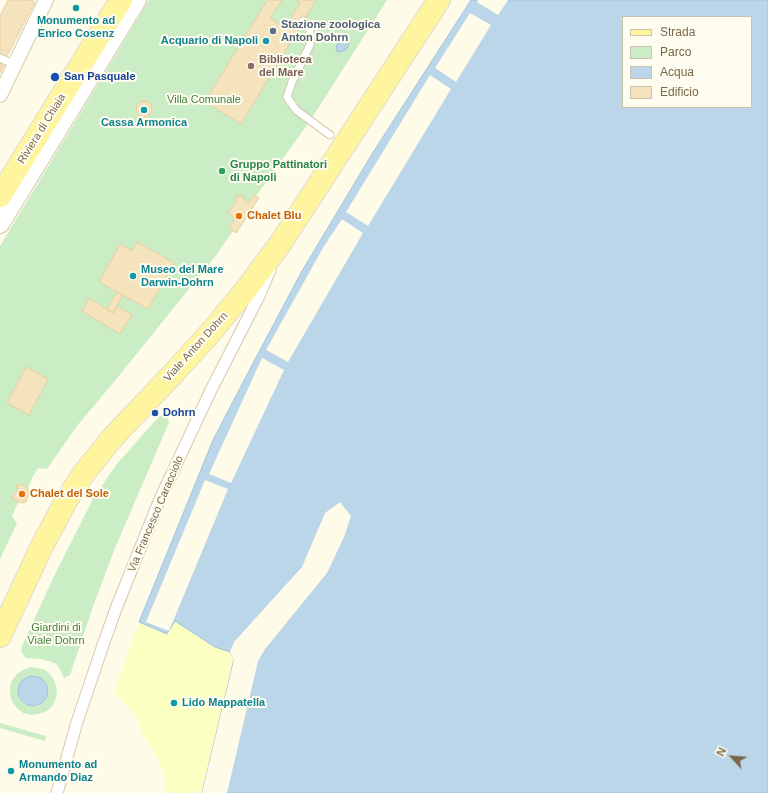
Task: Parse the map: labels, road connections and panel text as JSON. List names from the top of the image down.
{
  "streets": {
    "main road": ["Riviera di Chiaia", "Viale Anton Dohrn"],
    "street": ["Via Francesco Caracciolo"]
  },
  "crossings": [
    ["Viale Anton Dohrn", "Via Francesco Caracciolo"]
  ],
  "parks": ["Villa Comunale", "Giardini di Viale Dohrn"],
  "places": [
    "Monumento ad Enrico Cosenz",
    "Stazione zoologica Anton Dohrn",
    "Acquario di Napoli",
    "Biblioteca del Mare",
    "San Pasquale",
    "Cassa Armonica",
    "Gruppo Pattinatori di Napoli",
    "Chalet Blu",
    "Museo del Mare Darwin-Dohrn",
    "Dohrn",
    "Chalet del Sole",
    "Lido Mappatella",
    "Monumento ad Armando Diaz"
  ],
  "legend": [
    "Strada",
    "Parco",
    "Acqua",
    "Edificio"
  ],
  "north": "top left"
}
